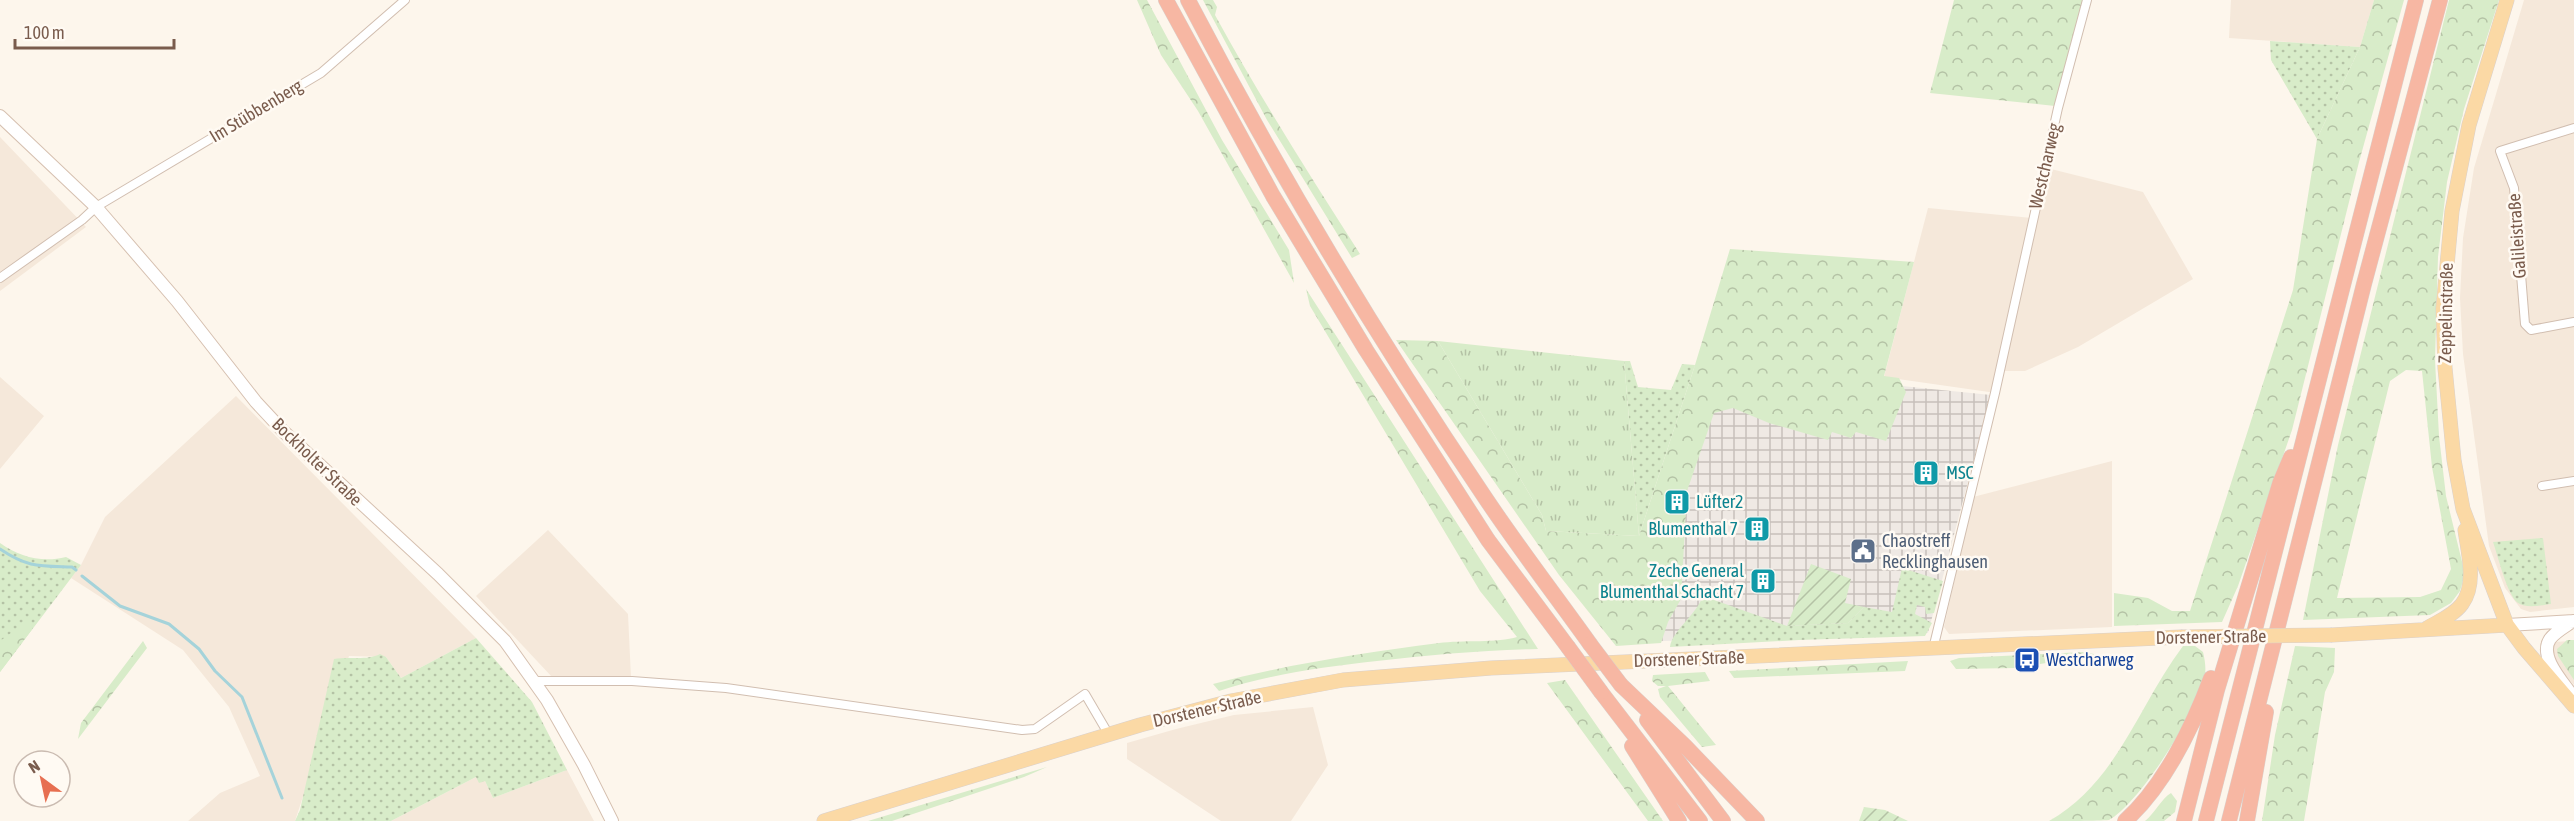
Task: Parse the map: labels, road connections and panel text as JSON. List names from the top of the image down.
{
  "streets": {
    "main road": ["Zeppelinstraße", "Dorstener Straße"],
    "street": [
      "Im Stübbenberg",
      "Westcharweg",
      "Galileistraße",
      "Bockholter Straße"
    ]
  },
  "crossings": [
    ["Im Stübbenberg", "Bockholter Straße"],
    ["Westcharweg", "Dorstener Straße"],
    ["Zeppelinstraße", "Dorstener Straße"]
  ],
  "places": {
    "building": [
      "MSC",
      "Lüfter2",
      "Blumenthal 7",
      "Zeche General Blumenthal Schacht 7"
    ],
    "public building": ["Chaostreff Recklinghausen"],
    "bus stop": ["Westcharweg"]
  },
  "scale_bar": "100 m",
  "north": "top left"
}
